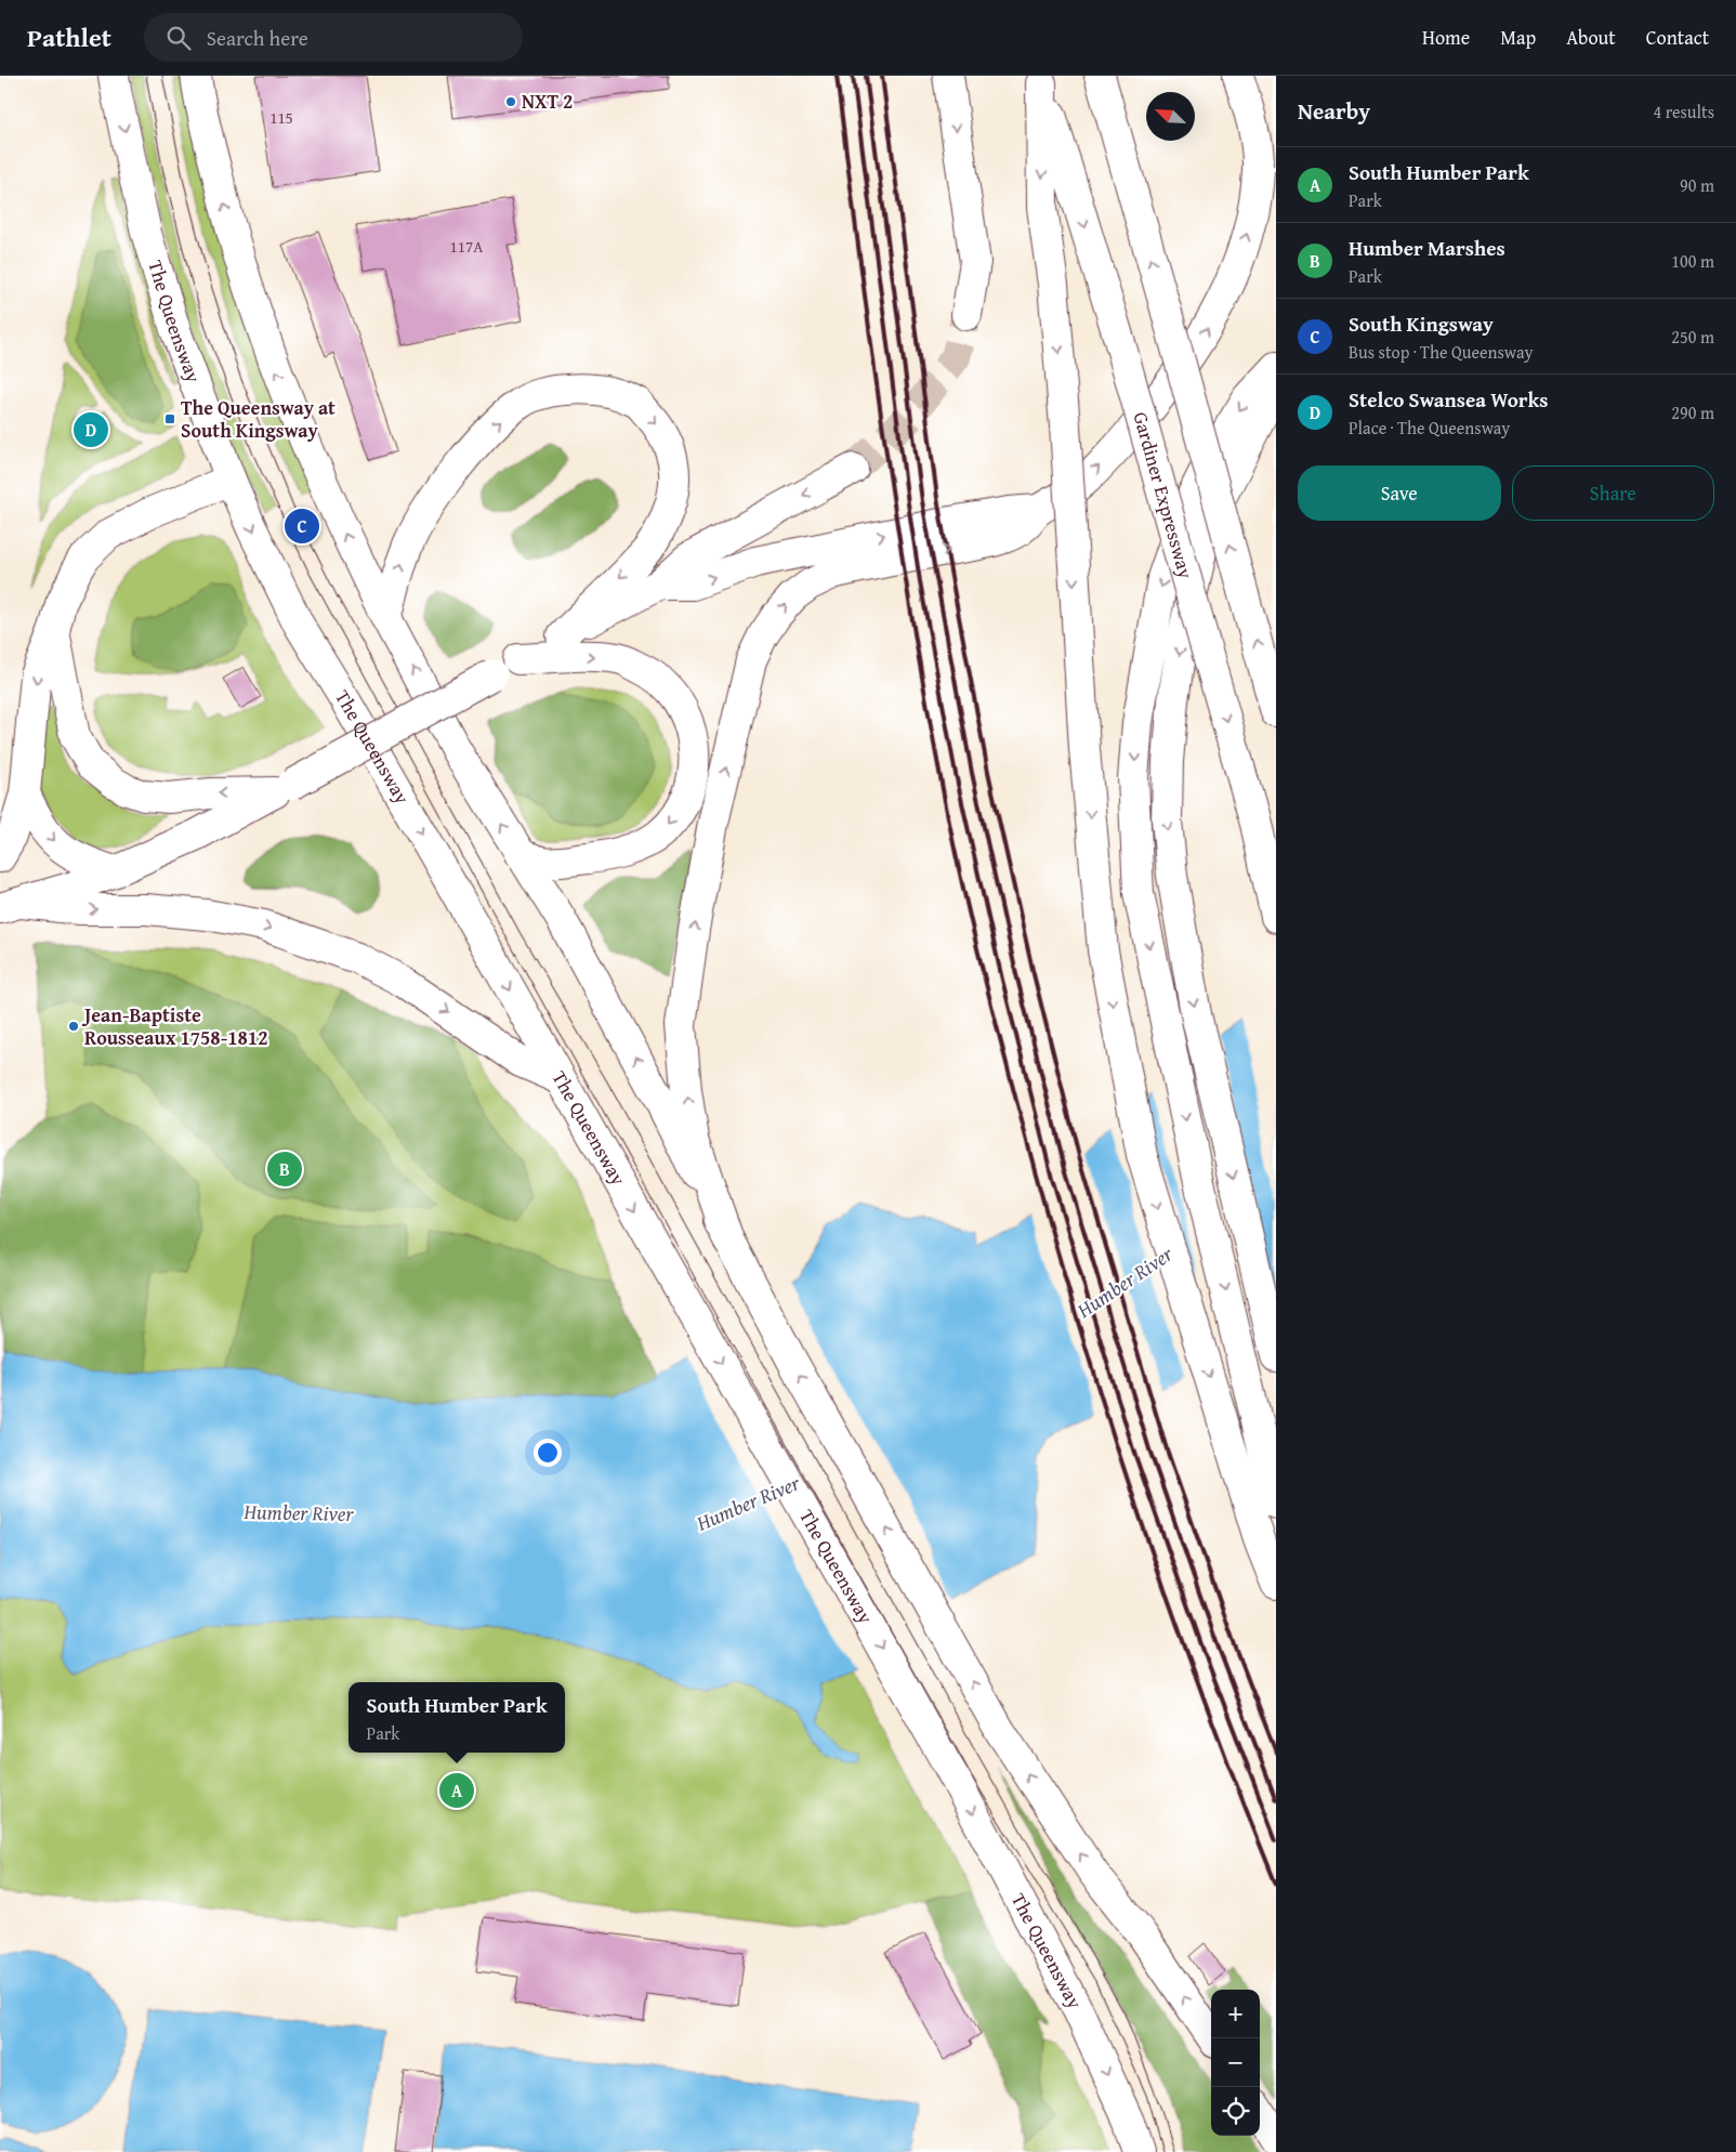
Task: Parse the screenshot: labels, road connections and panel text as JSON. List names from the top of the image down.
{
  "streets": {
    "main road": ["The Queensway", "Gardiner Expressway"]
  },
  "water": ["Humber River"],
  "places": {
    "other": ["NXT 2", "Jean-Baptiste Rousseaux 1758-1812"],
    "transit": ["The Queensway at South Kingsway"]
  },
  "house_numbers": ["115", "117A"],
  "north": "top left",
  "page": {
    "header": "Pathlet",
    "search": "Search here",
    "nav": [
      "Home",
      "Map",
      "About",
      "Contact"
    ],
    "heading": ["Nearby", "4 results"],
    "list": [
      {
        "mark": "A",
        "name": "South Humber Park",
        "note": "Park",
        "value": "90 m"
      },
      {
        "mark": "B",
        "name": "Humber Marshes",
        "note": "Park",
        "value": "100 m"
      },
      {
        "mark": "C",
        "name": "South Kingsway",
        "note": "Bus stop · The Queensway",
        "value": "250 m"
      },
      {
        "mark": "D",
        "name": "Stelco Swansea Works",
        "note": "Place · The Queensway",
        "value": "290 m"
      }
    ],
    "pins": [
      "D",
      "C",
      "B",
      "A"
    ],
    "buttons": ["Save", "Share"],
    "popup": ["South Humber Park", "Park"],
    "map_buttons": ["+", "−"]
  }
}
